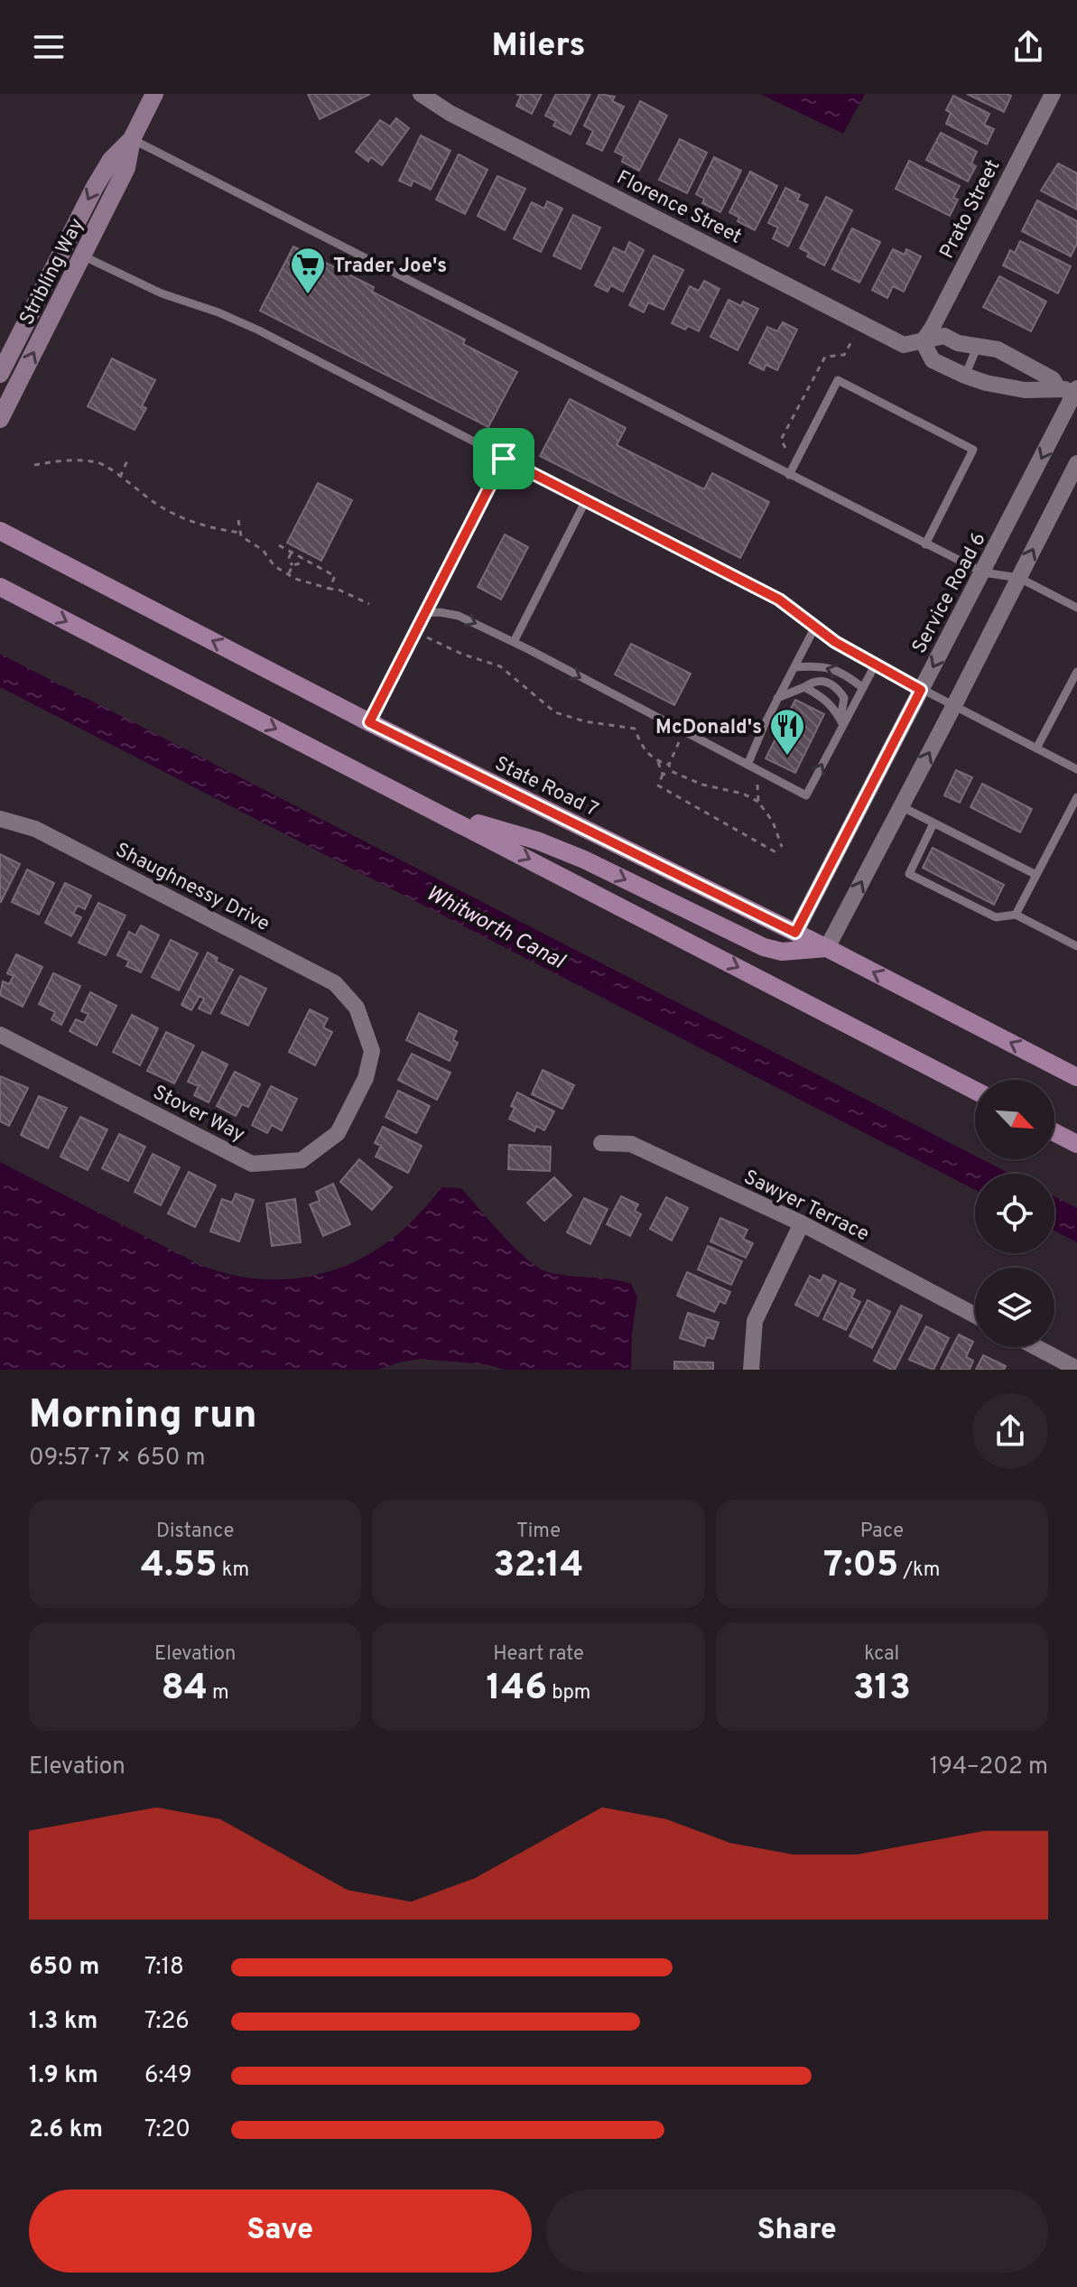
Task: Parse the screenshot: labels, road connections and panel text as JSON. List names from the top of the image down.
{
  "streets": {
    "main road": ["State Road 7"],
    "street": [
      "Florence Street",
      "Prato Street",
      "Stribling Way",
      "Service Road 6",
      "Shaughnessy Drive",
      "Stover Way",
      "Sawyer Terrace"
    ]
  },
  "crossings": [
    ["Florence Street", "Prato Street"],
    ["Florence Street", "Service Road 6"],
    ["Service Road 6", "State Road 7"],
    ["Shaughnessy Drive", "Stover Way"]
  ],
  "water": ["Whitworth Canal"],
  "places": {
    "supermarket": ["Trader Joe's"],
    "restaurant": ["McDonald's"]
  },
  "north": "bottom right",
  "page": {
    "header": "Milers",
    "heading": ["Morning run", "09:57 · 7 × 650 m"],
    "stats": [
      ["Distance", "4.55 km"],
      ["Time", "32:14"],
      ["Pace", "7:05 /km"],
      ["Elevation", "84 m"],
      ["Heart rate", "146 bpm"],
      ["kcal", "313"]
    ],
    "chart": ["Elevation", "194–202 m"],
    "list": [
      {
        "name": "650 m",
        "note": "7:18"
      },
      {
        "name": "1.3 km",
        "note": "7:26"
      },
      {
        "name": "1.9 km",
        "note": "6:49"
      },
      {
        "name": "2.6 km",
        "note": "7:20"
      }
    ],
    "buttons": ["Save", "Share"]
  }
}
